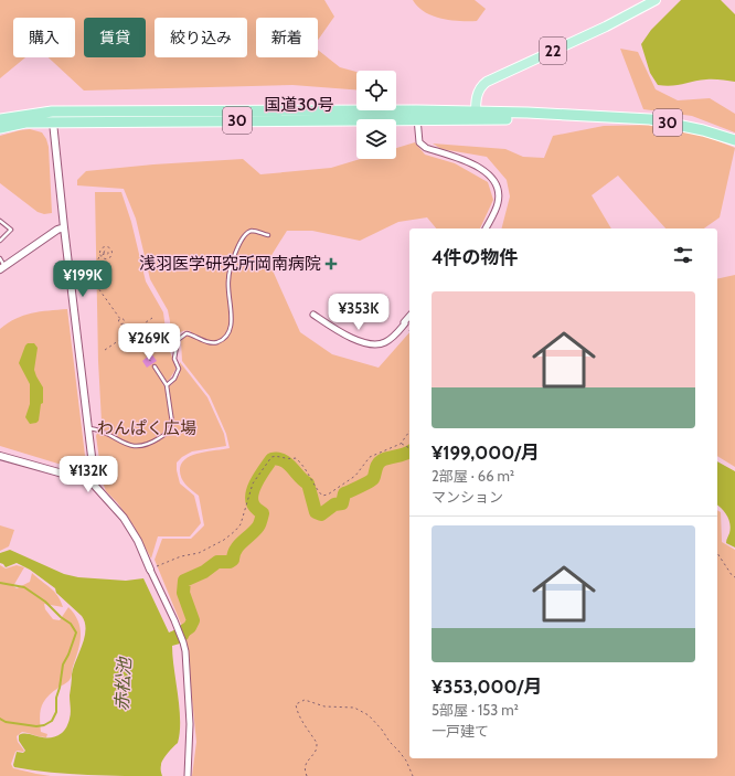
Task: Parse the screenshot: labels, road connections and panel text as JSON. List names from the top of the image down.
{
  "streets": {
    "highway": ["国道30号", "30"],
    "main road": ["22"]
  },
  "crossings": [
    ["22", "国道30号"]
  ],
  "water": ["赤松池"],
  "parks": ["わんぱく広場"],
  "places": {
    "health": ["浅羽医学研究所岡南病院"]
  },
  "page": {
    "chip": [
      "購入",
      "賃貸",
      "絞り込み",
      "新着"
    ],
    "heading": "4件の物件",
    "price": [
      "¥199K",
      "¥353K",
      "¥269K",
      "¥132K"
    ],
    "list": [
      {
        "name": "¥199,000/月",
        "note": "2部屋 · 66 m² · マンション"
      },
      {
        "name": "¥353,000/月",
        "note": "5部屋 · 153 m² · 一戸建て"
      }
    ]
  }
}
